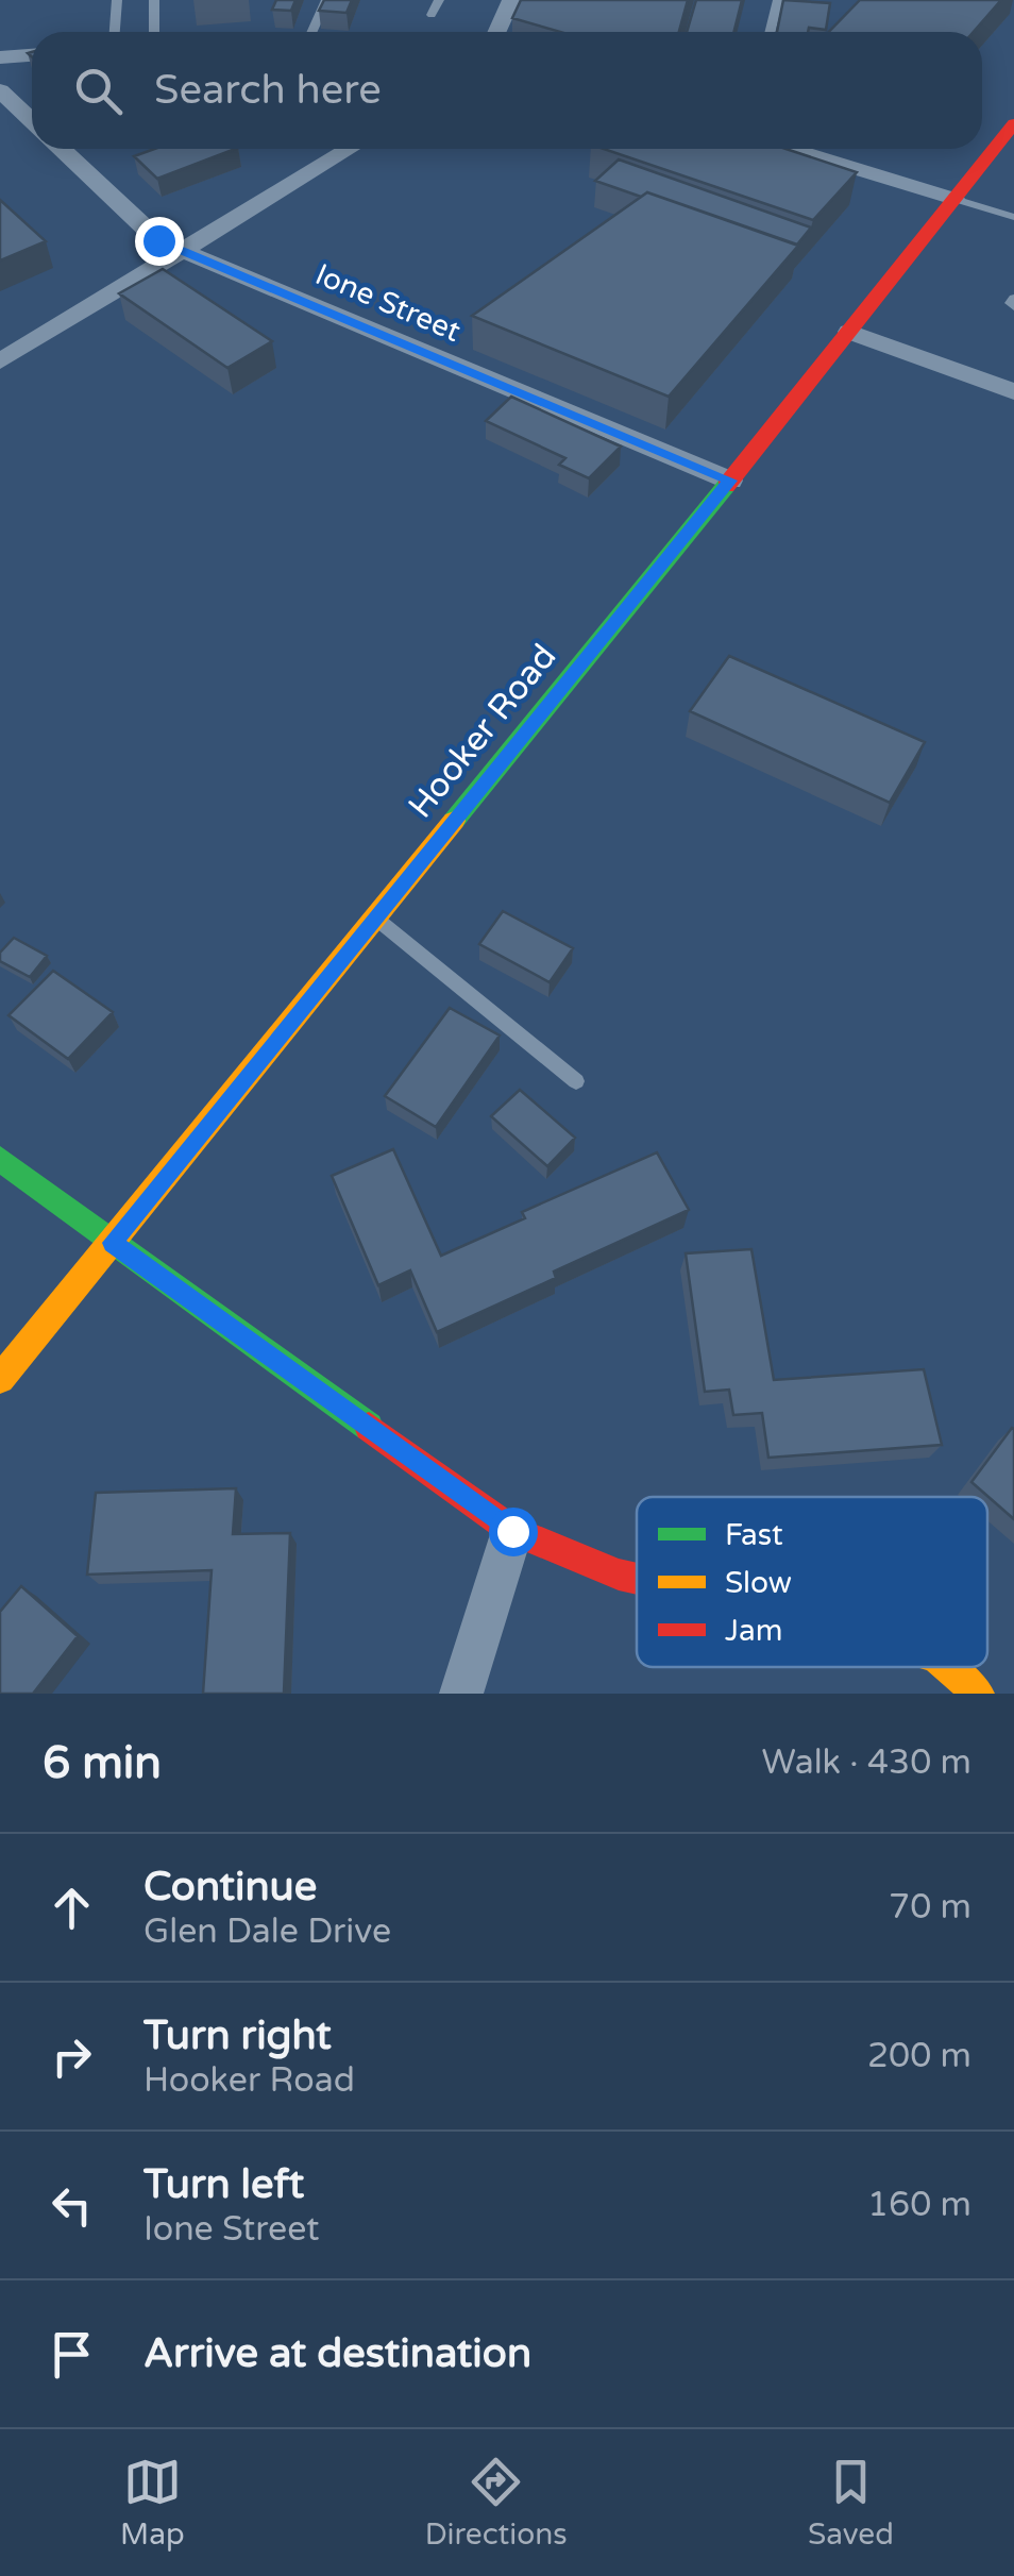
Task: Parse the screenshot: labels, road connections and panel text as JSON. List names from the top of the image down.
{
  "streets": {
    "main road": ["Hooker Road"],
    "street": ["Ione Street"]
  },
  "crossings": [
    ["Ione Street", "Hooker Road"]
  ],
  "legend": ["Fast", "Slow", "Jam"],
  "page": {
    "search": "Search here",
    "heading": ["6 min", "Walk · 430 m"],
    "list": [
      ["Continue", "Glen Dale Drive", "70 m"],
      ["Turn right", "Hooker Road", "200 m"],
      ["Turn left", "Ione Street", "160 m"],
      "Arrive at destination"
    ],
    "nav": ["Map", "Directions", "Saved"]
  }
}
